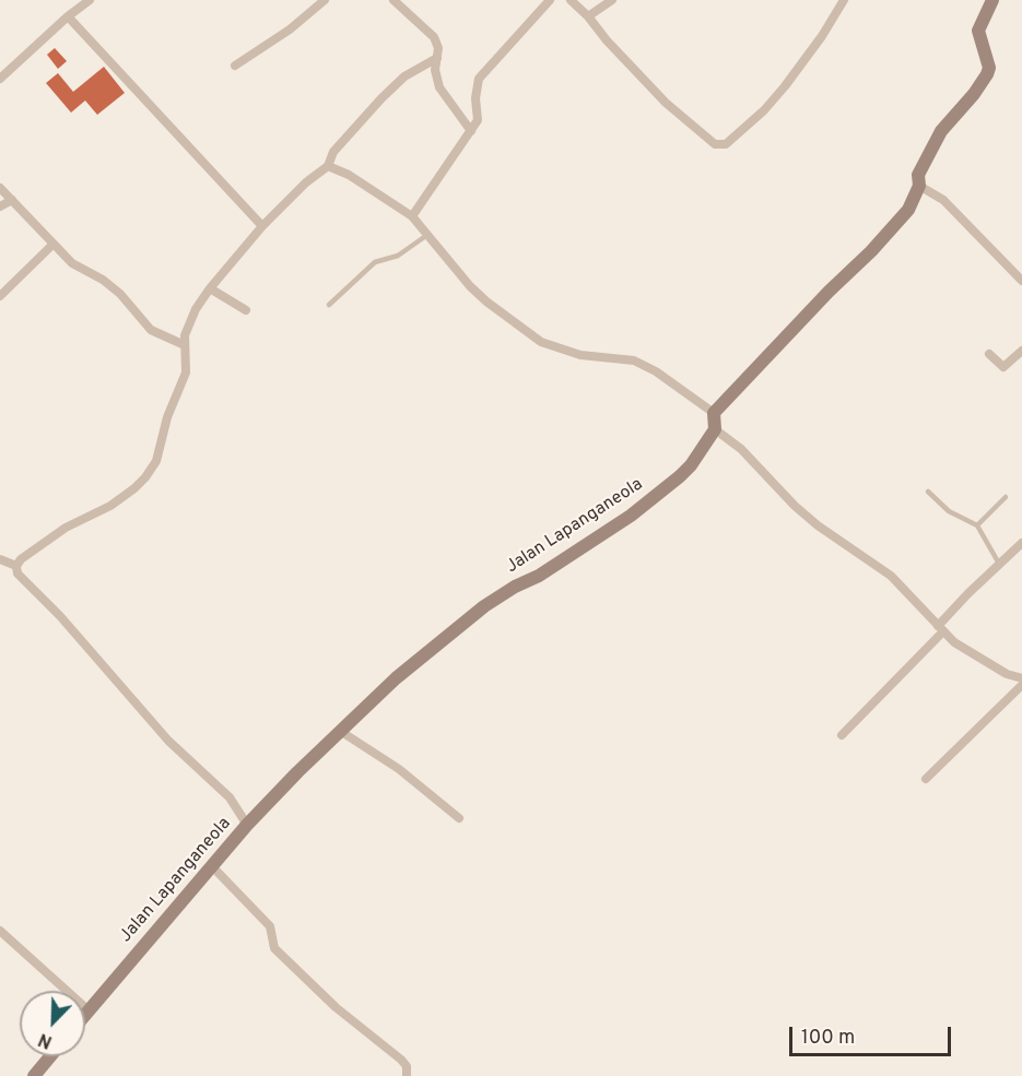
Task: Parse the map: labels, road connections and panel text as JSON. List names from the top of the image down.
{
  "streets": {
    "street": ["Jalan Lapanganeola"]
  },
  "scale_bar": "100 m",
  "north": "bottom left"
}
